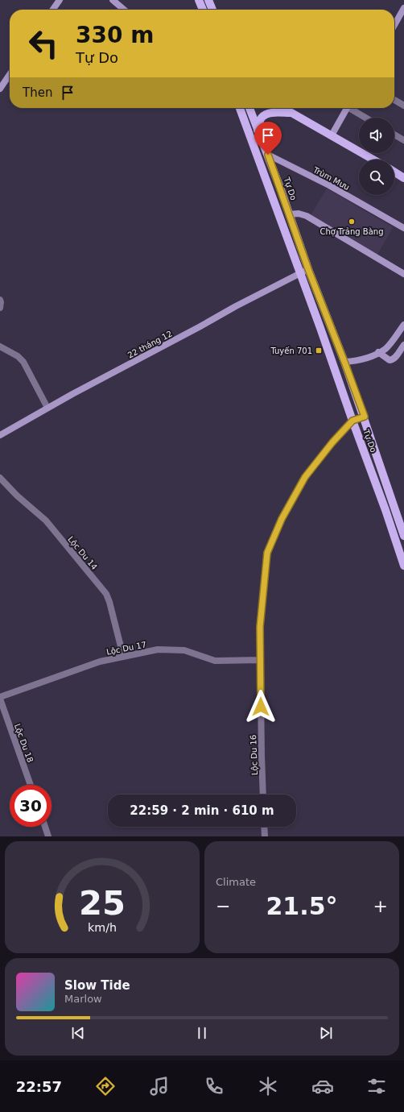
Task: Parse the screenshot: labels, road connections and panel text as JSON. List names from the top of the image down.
{
  "streets": {
    "main road": ["Tự Do"],
    "street": [
      "Trùm Mưu",
      "22 tháng 12",
      "Lộc Du 14",
      "Lộc Du 17",
      "Lộc Du 18",
      "Lộc Du 16"
    ]
  },
  "crossings": [
    ["Trùm Mưu", "Tự Do"],
    ["Tự Do", "22 tháng 12"],
    ["Tự Do", "Lộc Du 16"],
    ["Lộc Du 14", "Lộc Du 17"],
    ["Lộc Du 17", "Lộc Du 18"],
    ["Lộc Du 17", "Lộc Du 16"]
  ],
  "places": {
    "other": ["Chợ Trảng Bàng"],
    "transit": ["Tuyến 701"]
  },
  "page": {
    "turn": ["330 m", "Tự Do"],
    "then": "Then",
    "limit": "30",
    "trip": "22:59 · 2 min · 610 m",
    "tile": "Climate",
    "heat": ["−", "21.5°", "+"],
    "song": ["Slow Tide", "Marlow"],
    "tabs": "22:57",
    "gauge": ["25", "km/h"]
  }
}
